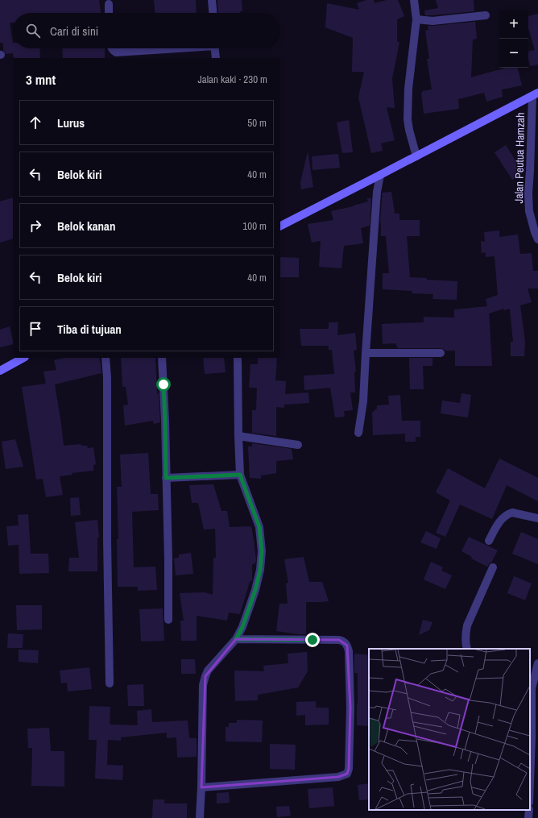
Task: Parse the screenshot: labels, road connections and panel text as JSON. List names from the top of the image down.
{
  "streets": {
    "street": ["Jalan Peutua Hamzah"]
  },
  "page": {
    "map_buttons": ["+", "−"],
    "search": "Cari di sini",
    "heading": ["3 mnt", "Jalan kaki · 230 m"],
    "list": [
      ["Lurus", "50 m"],
      ["Belok kiri", "40 m"],
      ["Belok kanan", "100 m"],
      ["Belok kiri", "40 m"],
      "Tiba di tujuan"
    ]
  }
}
